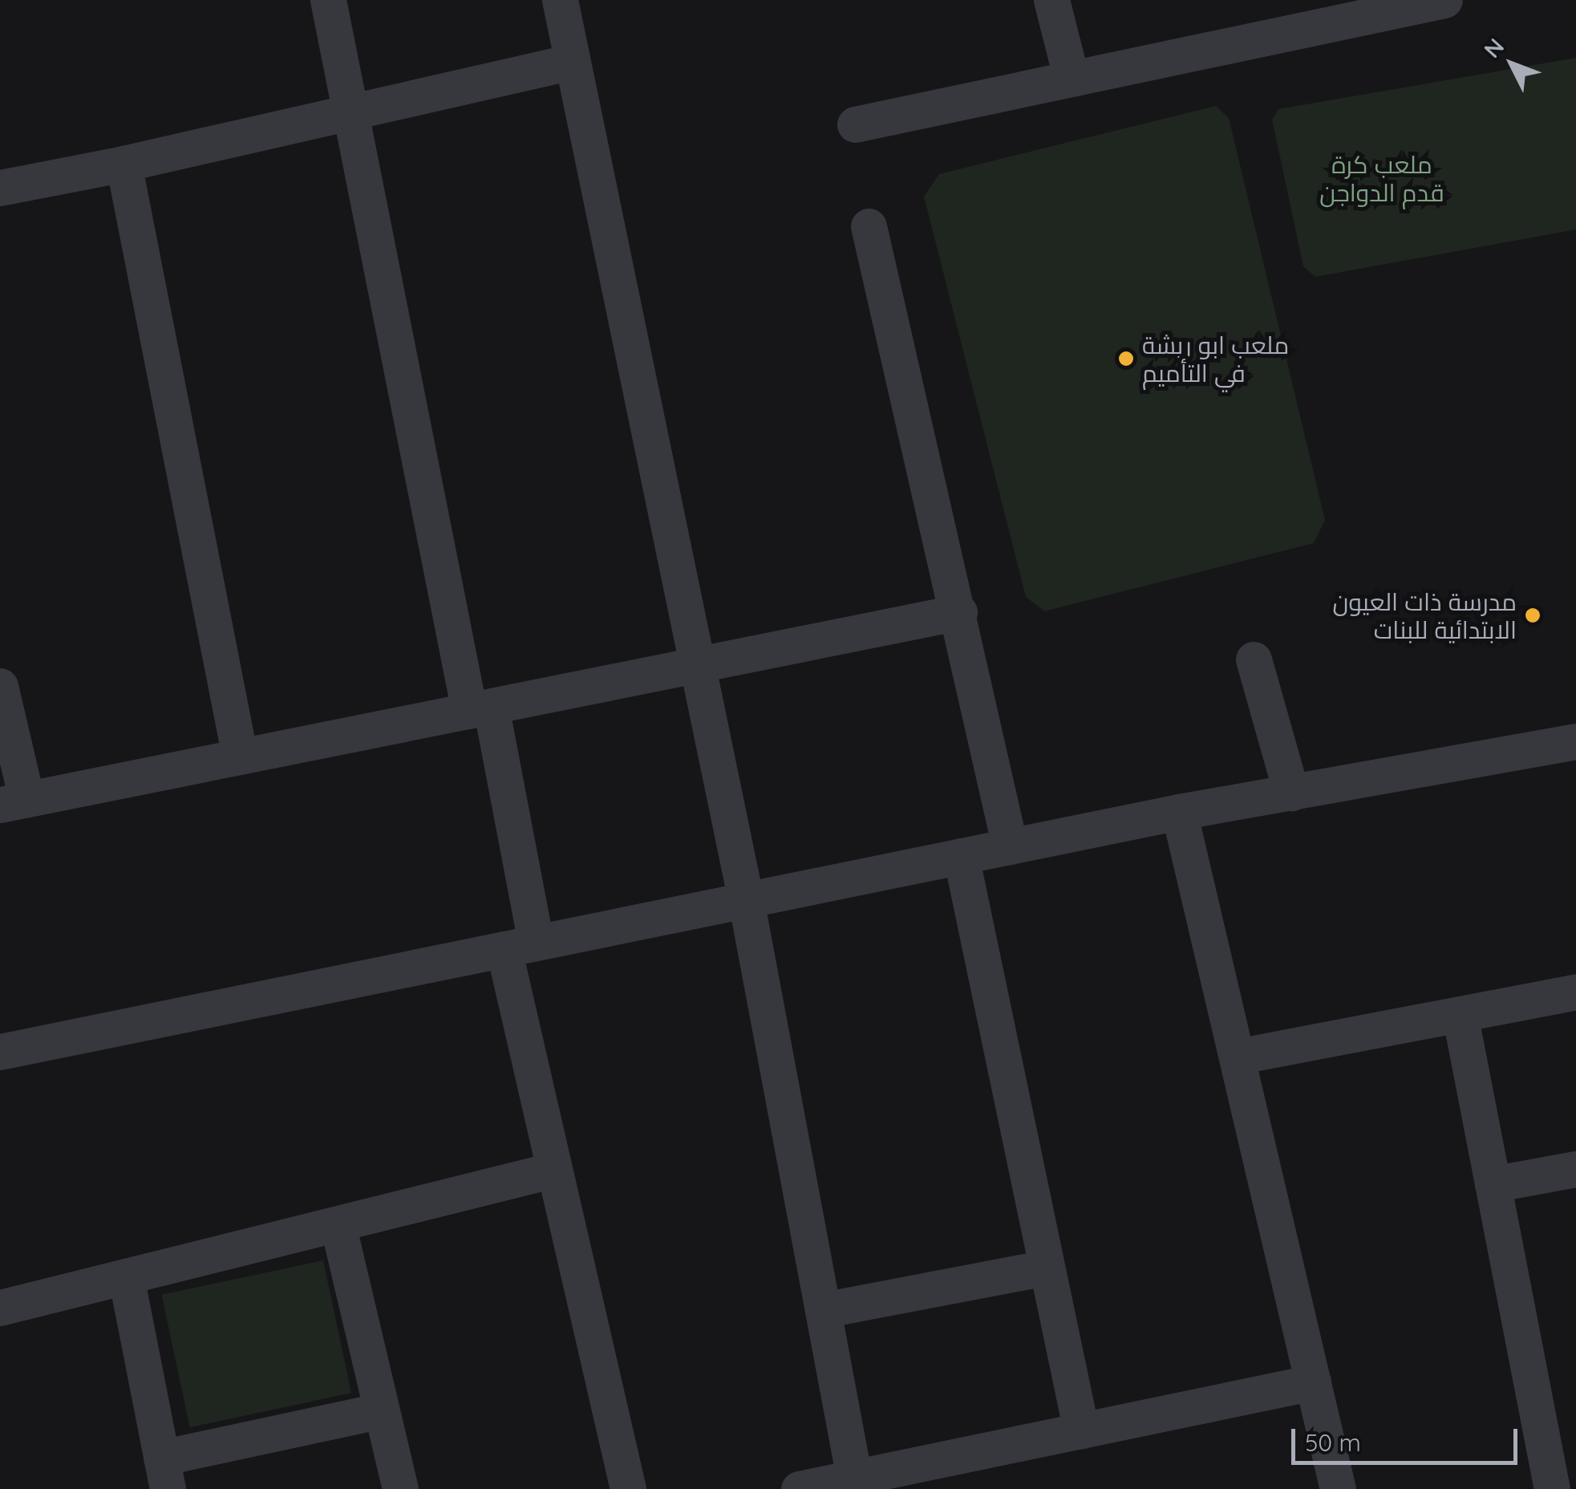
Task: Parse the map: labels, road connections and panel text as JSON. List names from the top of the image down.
{
  "parks": ["ملعب كرة قدم الدواجن"],
  "places": ["ملعب ابو ريشة في التأميم", "مدرسة ذات العيون الابتدائية للبنات"],
  "scale_bar": "50 m",
  "north": "top left"
}
